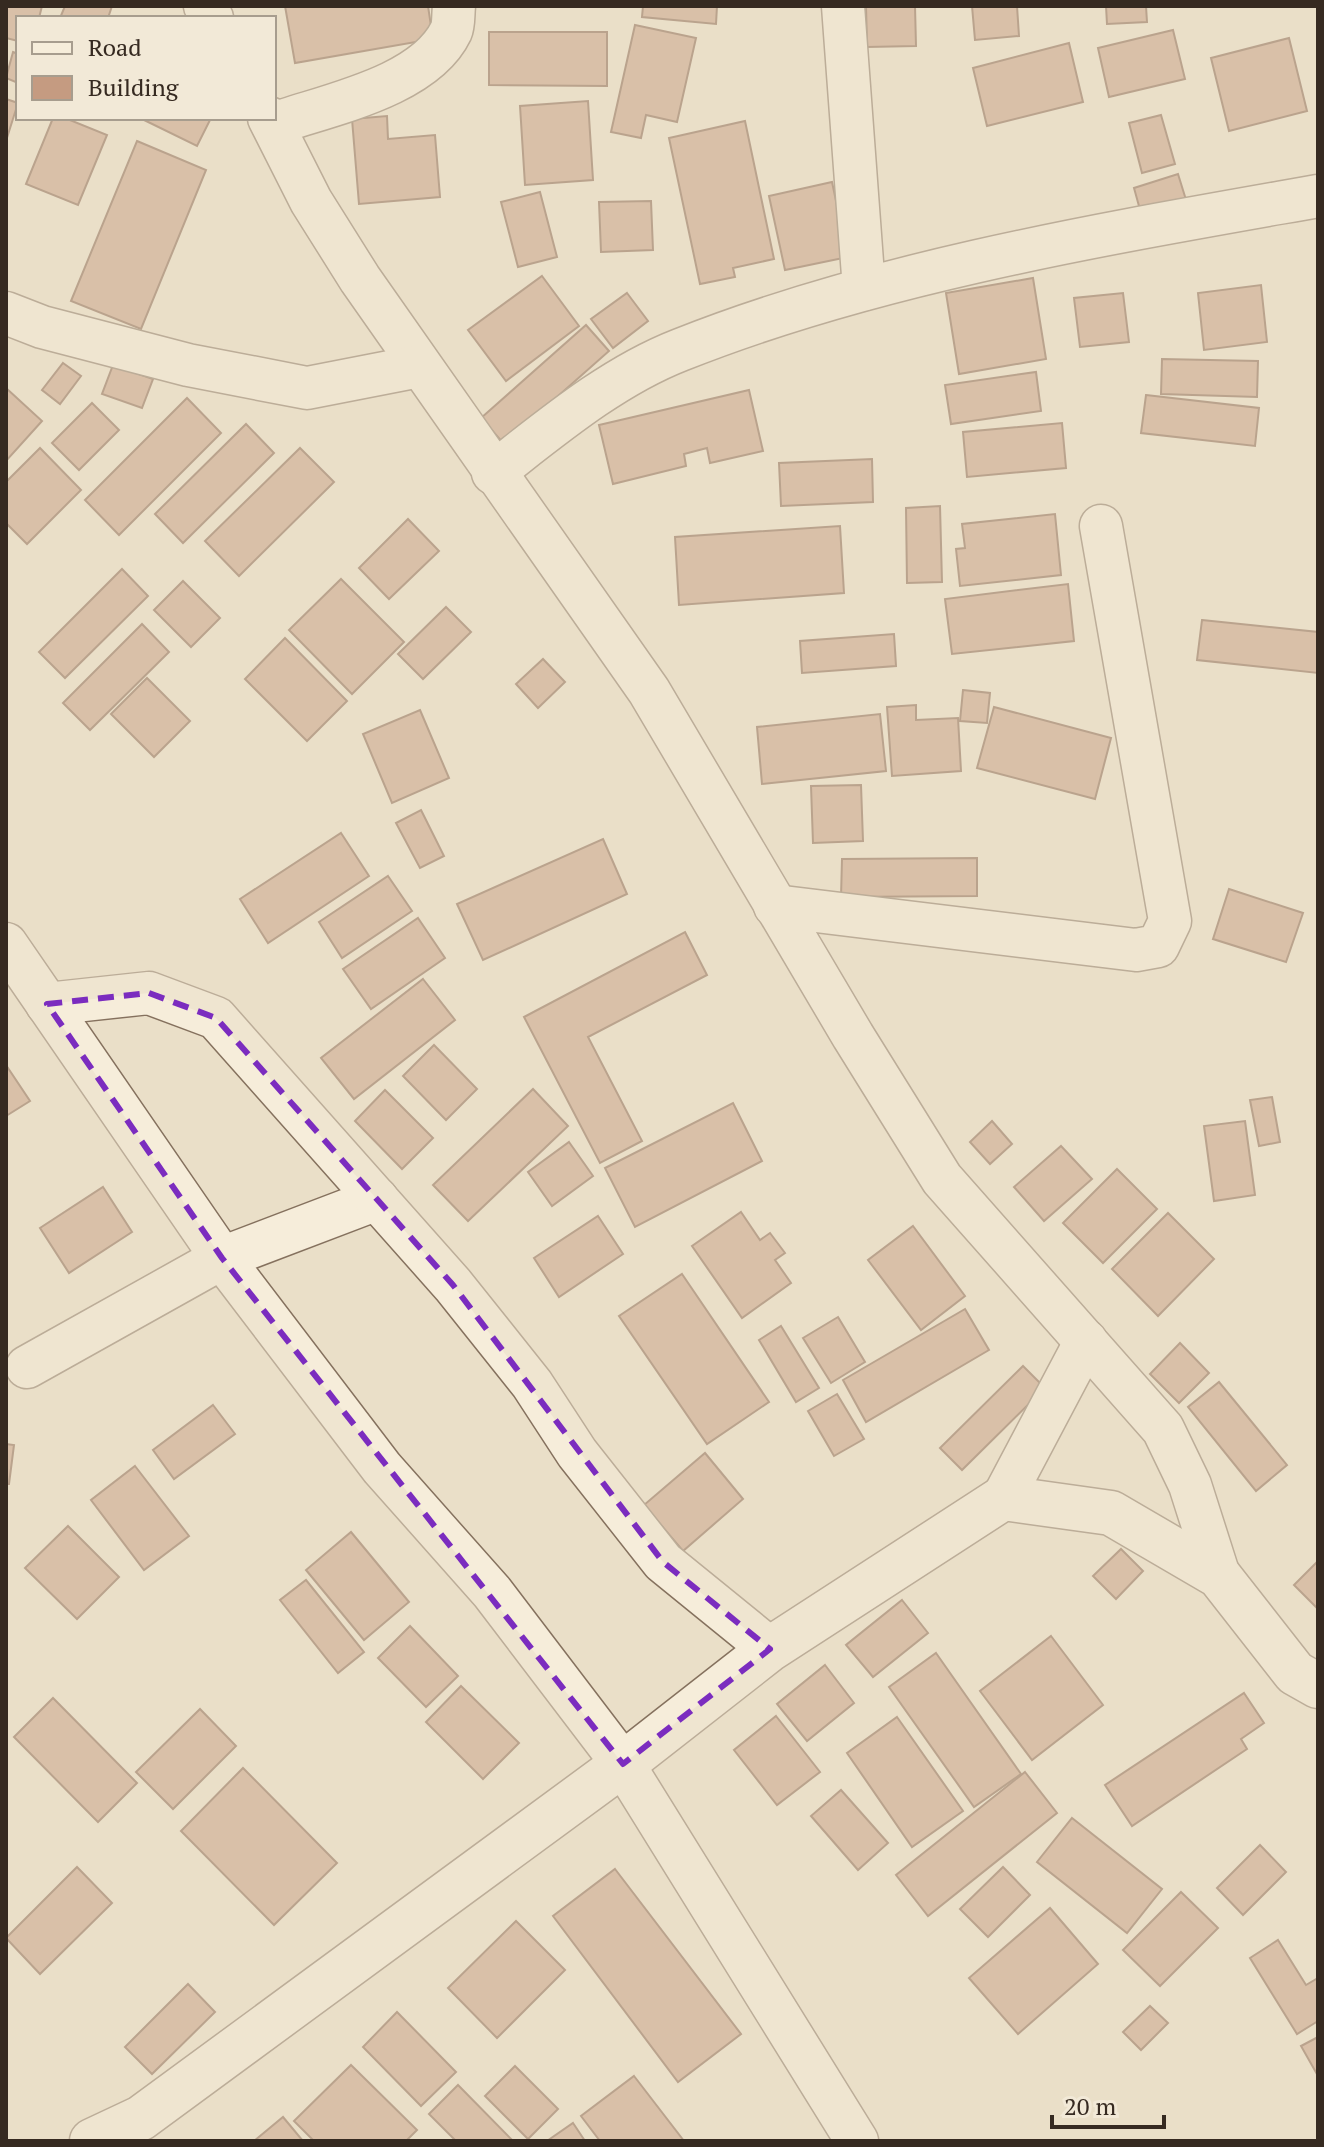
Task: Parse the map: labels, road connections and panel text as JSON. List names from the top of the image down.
{
  "legend": ["Road", "Building"],
  "scale_bar": "20 m"
}
